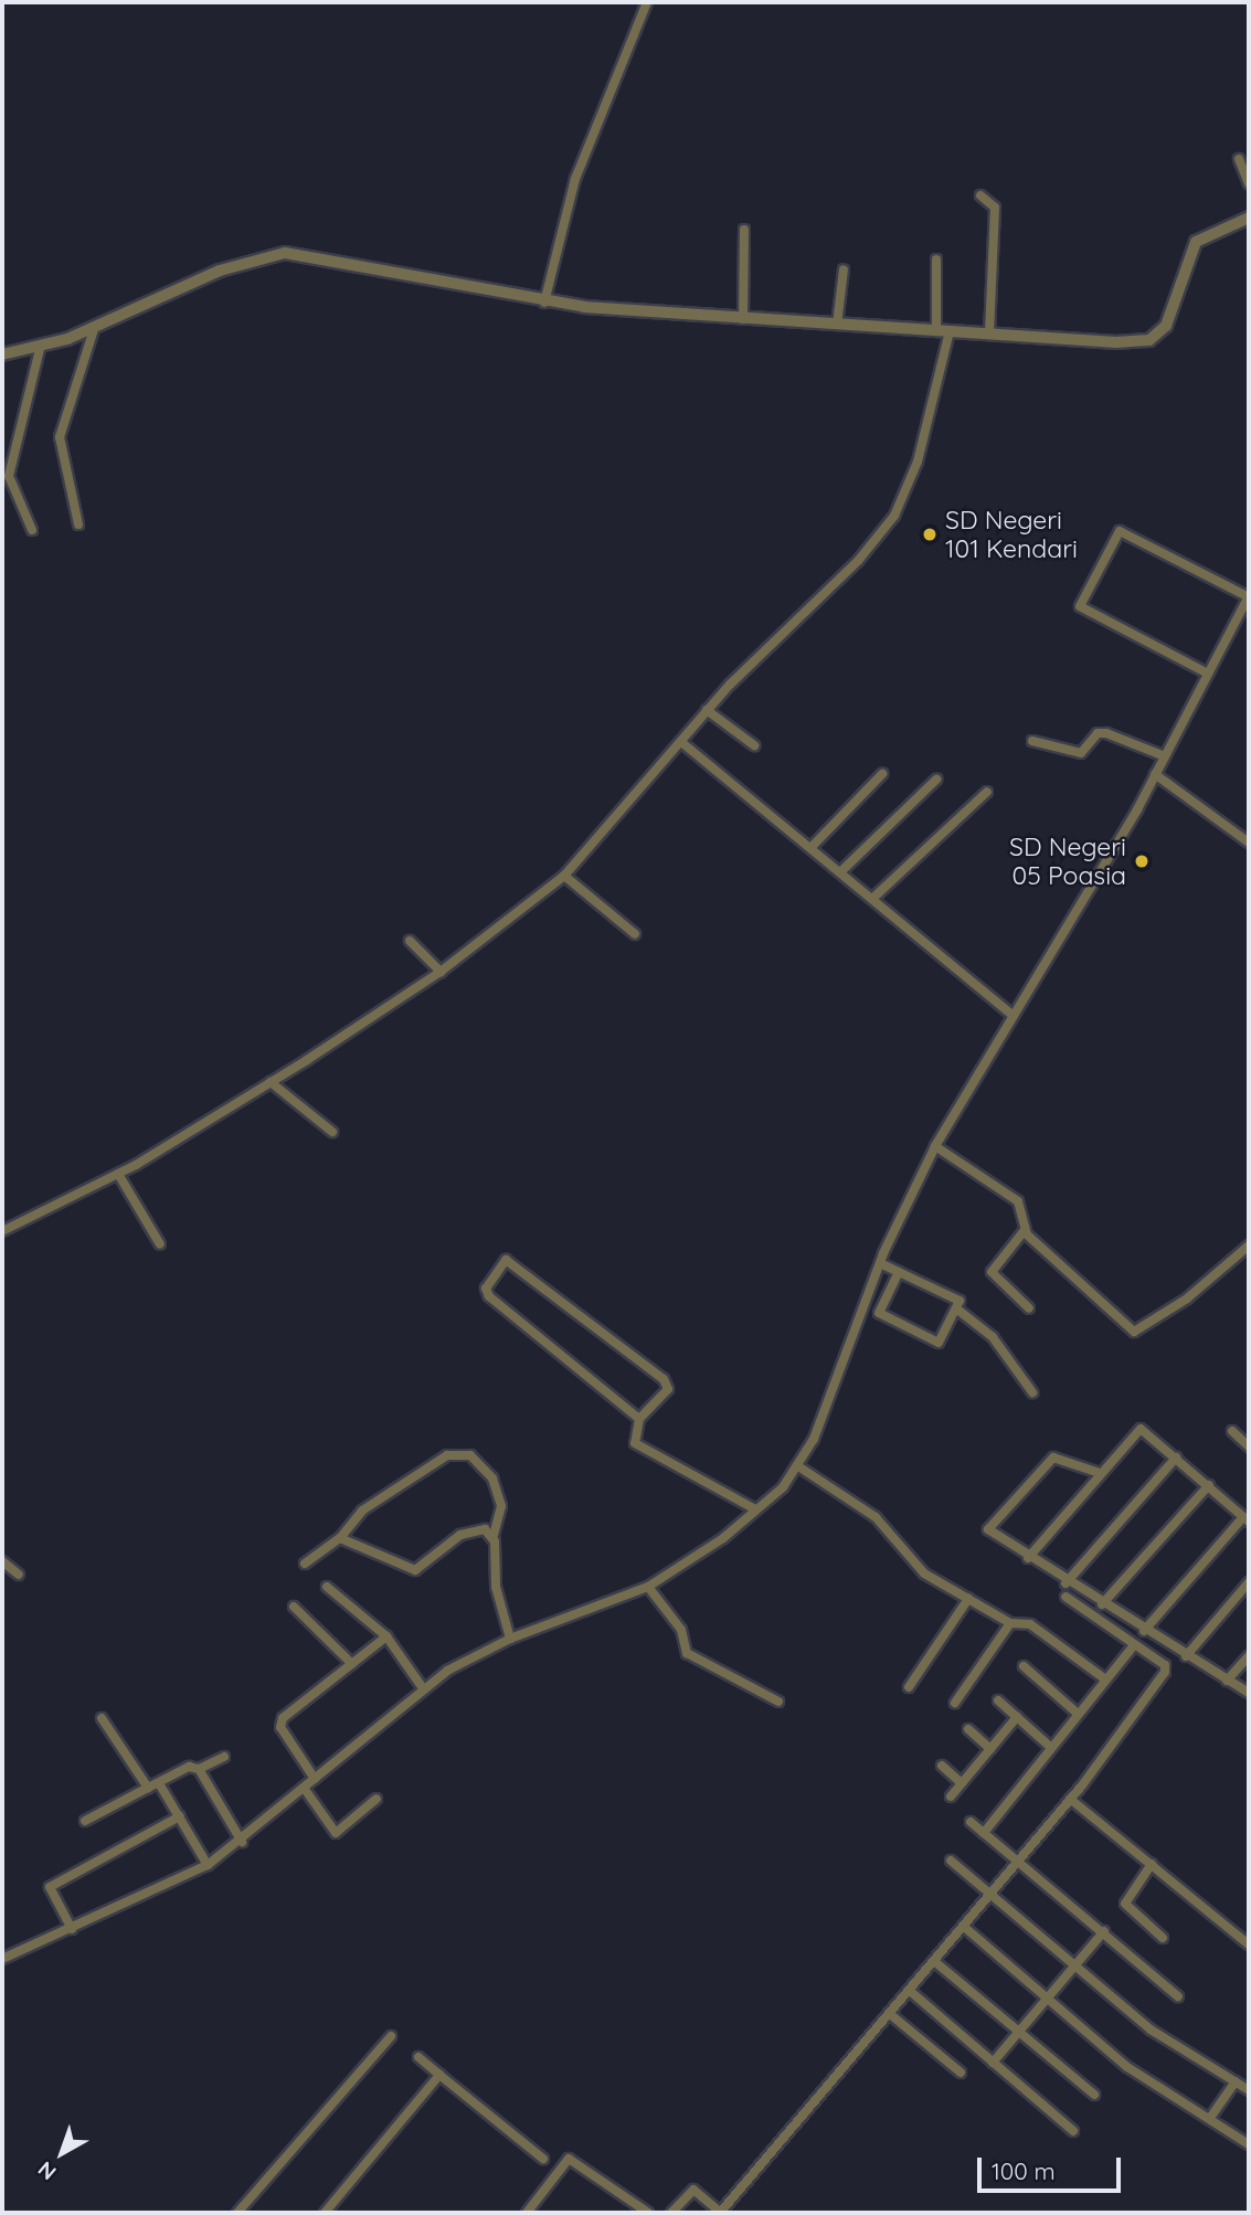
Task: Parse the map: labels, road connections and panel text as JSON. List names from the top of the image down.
{
  "places": ["SD Negeri 101 Kendari", "SD Negeri 05 Poasia"],
  "scale_bar": "100 m",
  "north": "bottom left"
}
